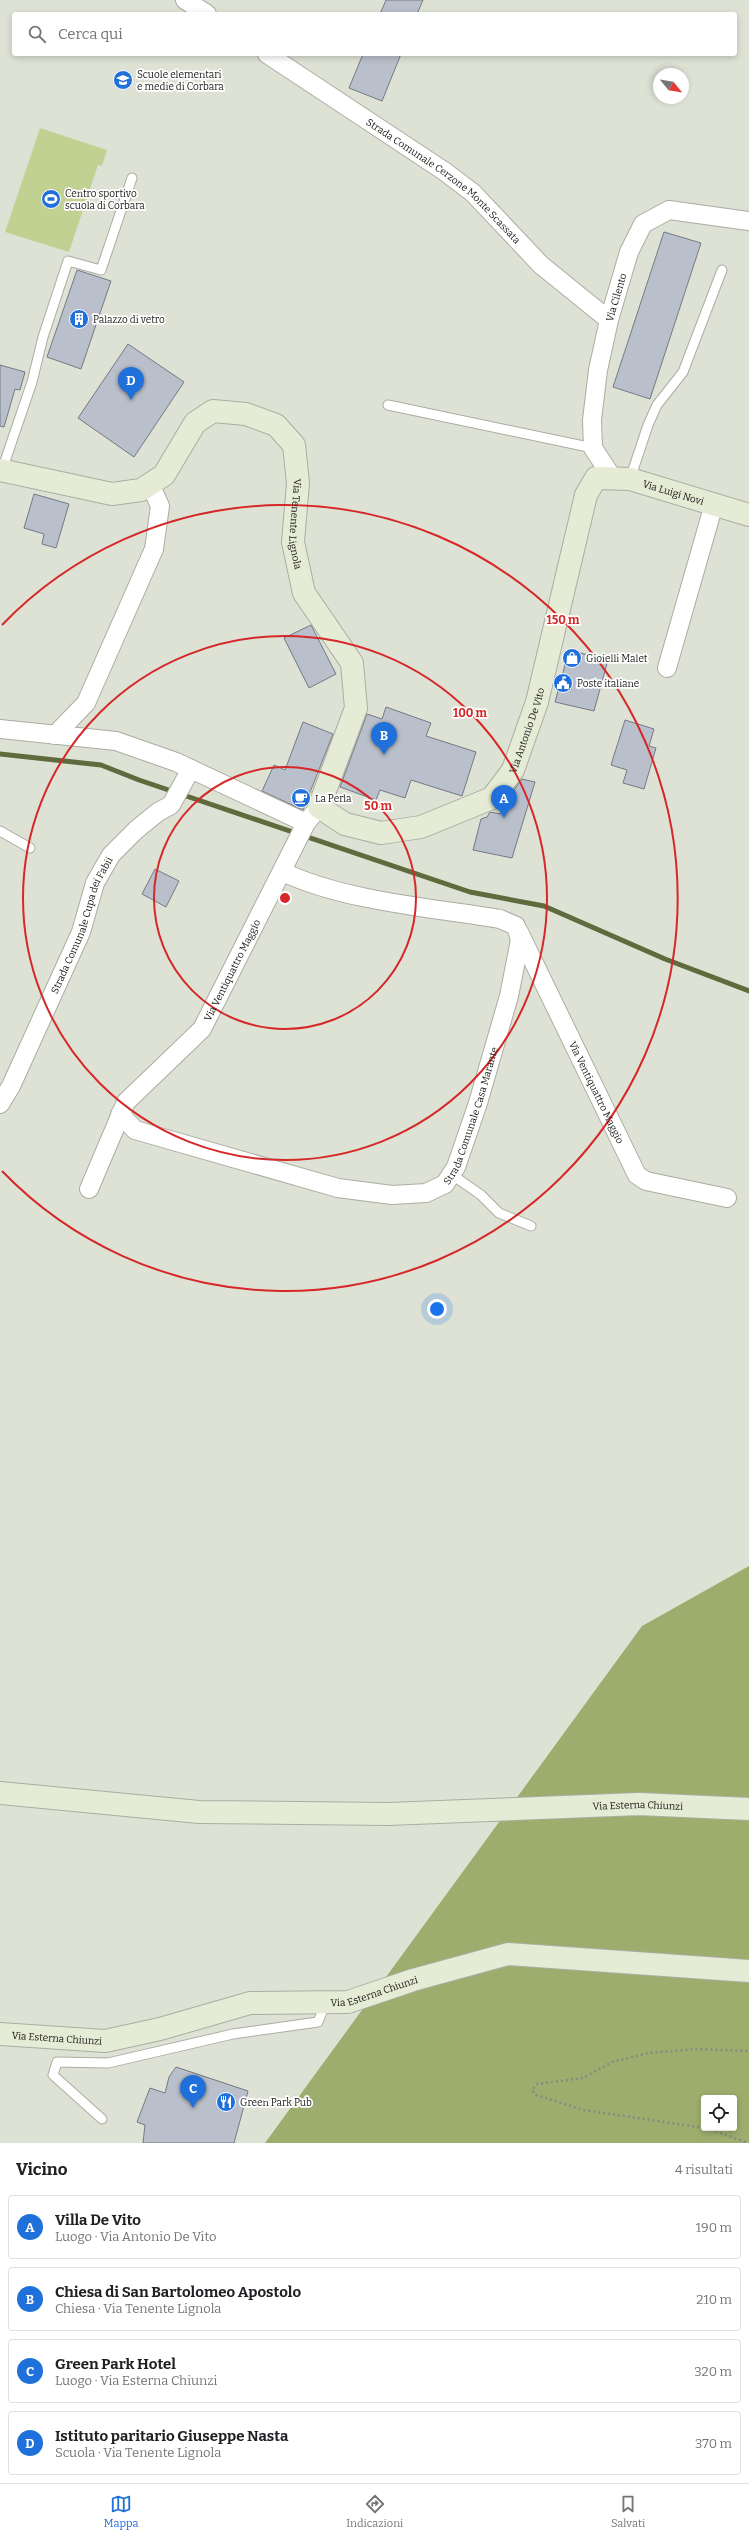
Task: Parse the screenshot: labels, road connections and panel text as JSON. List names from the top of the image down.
{
  "streets": {
    "main road": [
      "Via Luigi Novi",
      "Via Tenente Lignola",
      "Via Antonio De Vito",
      "Via Esterna Chiunzi"
    ],
    "street": [
      "Strada Comunale Cerzone Monte Scassata",
      "Via Cilento",
      "Strada Comunale Cupa dei Fabii",
      "Via Ventiquattro Maggio",
      "Strada Comunale Casa Marante"
    ]
  },
  "crossings": [
    ["Strada Comunale Cerzone Monte Scassata", "Via Cilento"],
    ["Via Luigi Novi", "Via Antonio De Vito"],
    ["Via Tenente Lignola", "Via Antonio De Vito"],
    ["Via Tenente Lignola", "Via Ventiquattro Maggio"],
    ["Via Antonio De Vito", "Via Ventiquattro Maggio"],
    ["Via Ventiquattro Maggio", "Strada Comunale Casa Marante"]
  ],
  "places": {
    "school or university": ["Scuole elementari e medie di Corbara"],
    "sports": ["Centro sportivo scuola di Corbara"],
    "building": ["Palazzo di vetro"],
    "shop": ["Gioielli Malet"],
    "public building": ["Poste italiane"],
    "cafe": ["La Perla"],
    "restaurant": ["Green Park Pub"]
  },
  "north": "bottom right",
  "page": {
    "search": "Cerca qui",
    "pins": [
      "D",
      "B",
      "A",
      "C"
    ],
    "heading": ["Vicino", "4 risultati"],
    "list": [
      {
        "mark": "A",
        "name": "Villa De Vito",
        "note": "Luogo · Via Antonio De Vito",
        "value": "190 m"
      },
      {
        "mark": "B",
        "name": "Chiesa di San Bartolomeo Apostolo",
        "note": "Chiesa · Via Tenente Lignola",
        "value": "210 m"
      },
      {
        "mark": "C",
        "name": "Green Park Hotel",
        "note": "Luogo · Via Esterna Chiunzi",
        "value": "320 m"
      },
      {
        "mark": "D",
        "name": "Istituto paritario Giuseppe Nasta",
        "note": "Scuola · Via Tenente Lignola",
        "value": "370 m"
      }
    ],
    "nav": ["Mappa", "Indicazioni", "Salvati"]
  },
  "rings": ["150 m", "100 m", "50 m"]
}
